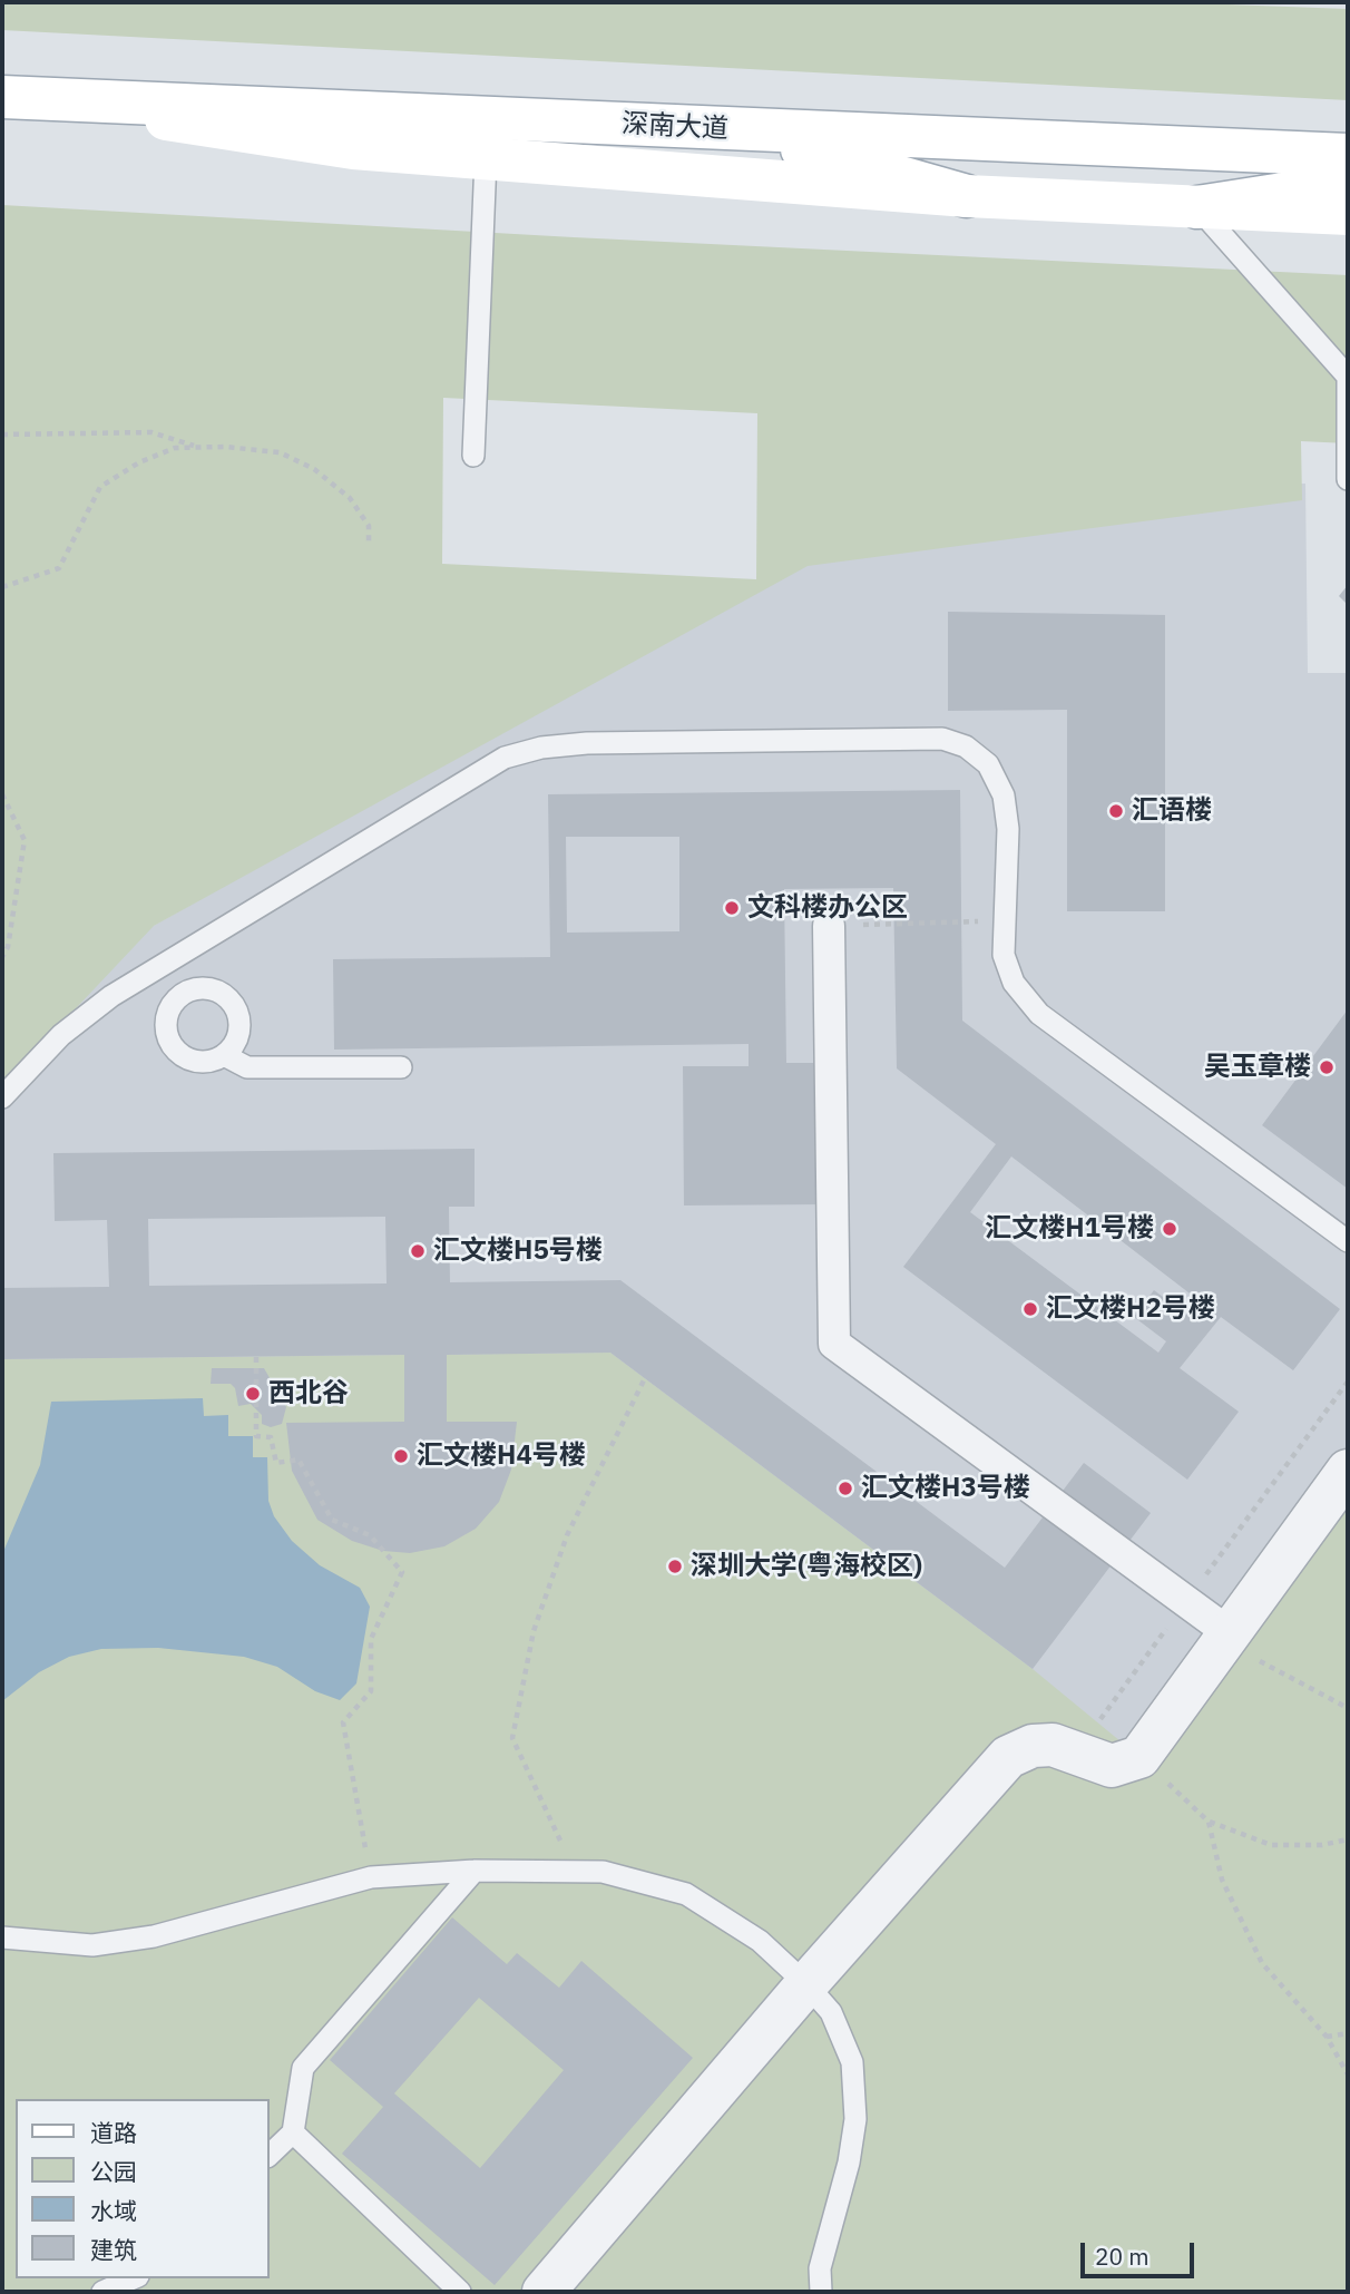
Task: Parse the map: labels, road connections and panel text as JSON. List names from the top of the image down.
{
  "streets": {
    "main road": ["深南大道"]
  },
  "places": [
    "汇语楼",
    "文科楼办公区",
    "吴玉章楼",
    "汇文楼H1号楼",
    "汇文楼H5号楼",
    "汇文楼H2号楼",
    "西北谷",
    "汇文楼H4号楼",
    "汇文楼H3号楼",
    "深圳大学(粤海校区)"
  ],
  "legend": [
    "道路",
    "公园",
    "水域",
    "建筑"
  ],
  "scale_bar": "20 m"
}
